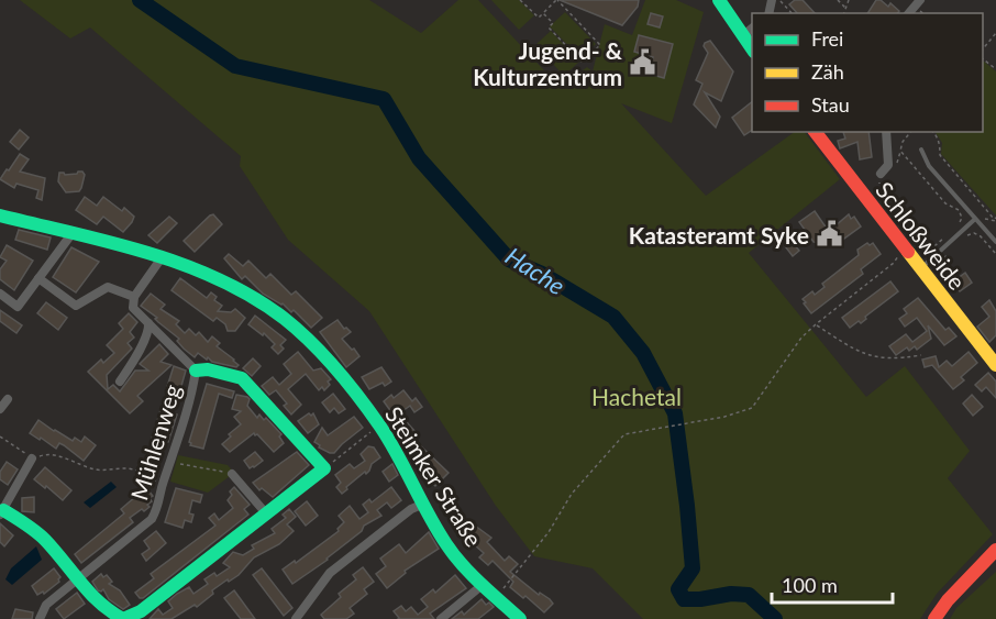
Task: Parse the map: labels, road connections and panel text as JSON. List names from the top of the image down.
{
  "streets": {
    "street": ["Schloßweide", "Mühlenweg", "Steimker Straße"]
  },
  "water": ["Hache"],
  "parks": ["Hachetal"],
  "places": {
    "public building": ["Jugend- & Kulturzentrum", "Katasteramt Syke"]
  },
  "legend": ["Frei", "Zäh", "Stau"],
  "scale_bar": "100 m"
}
